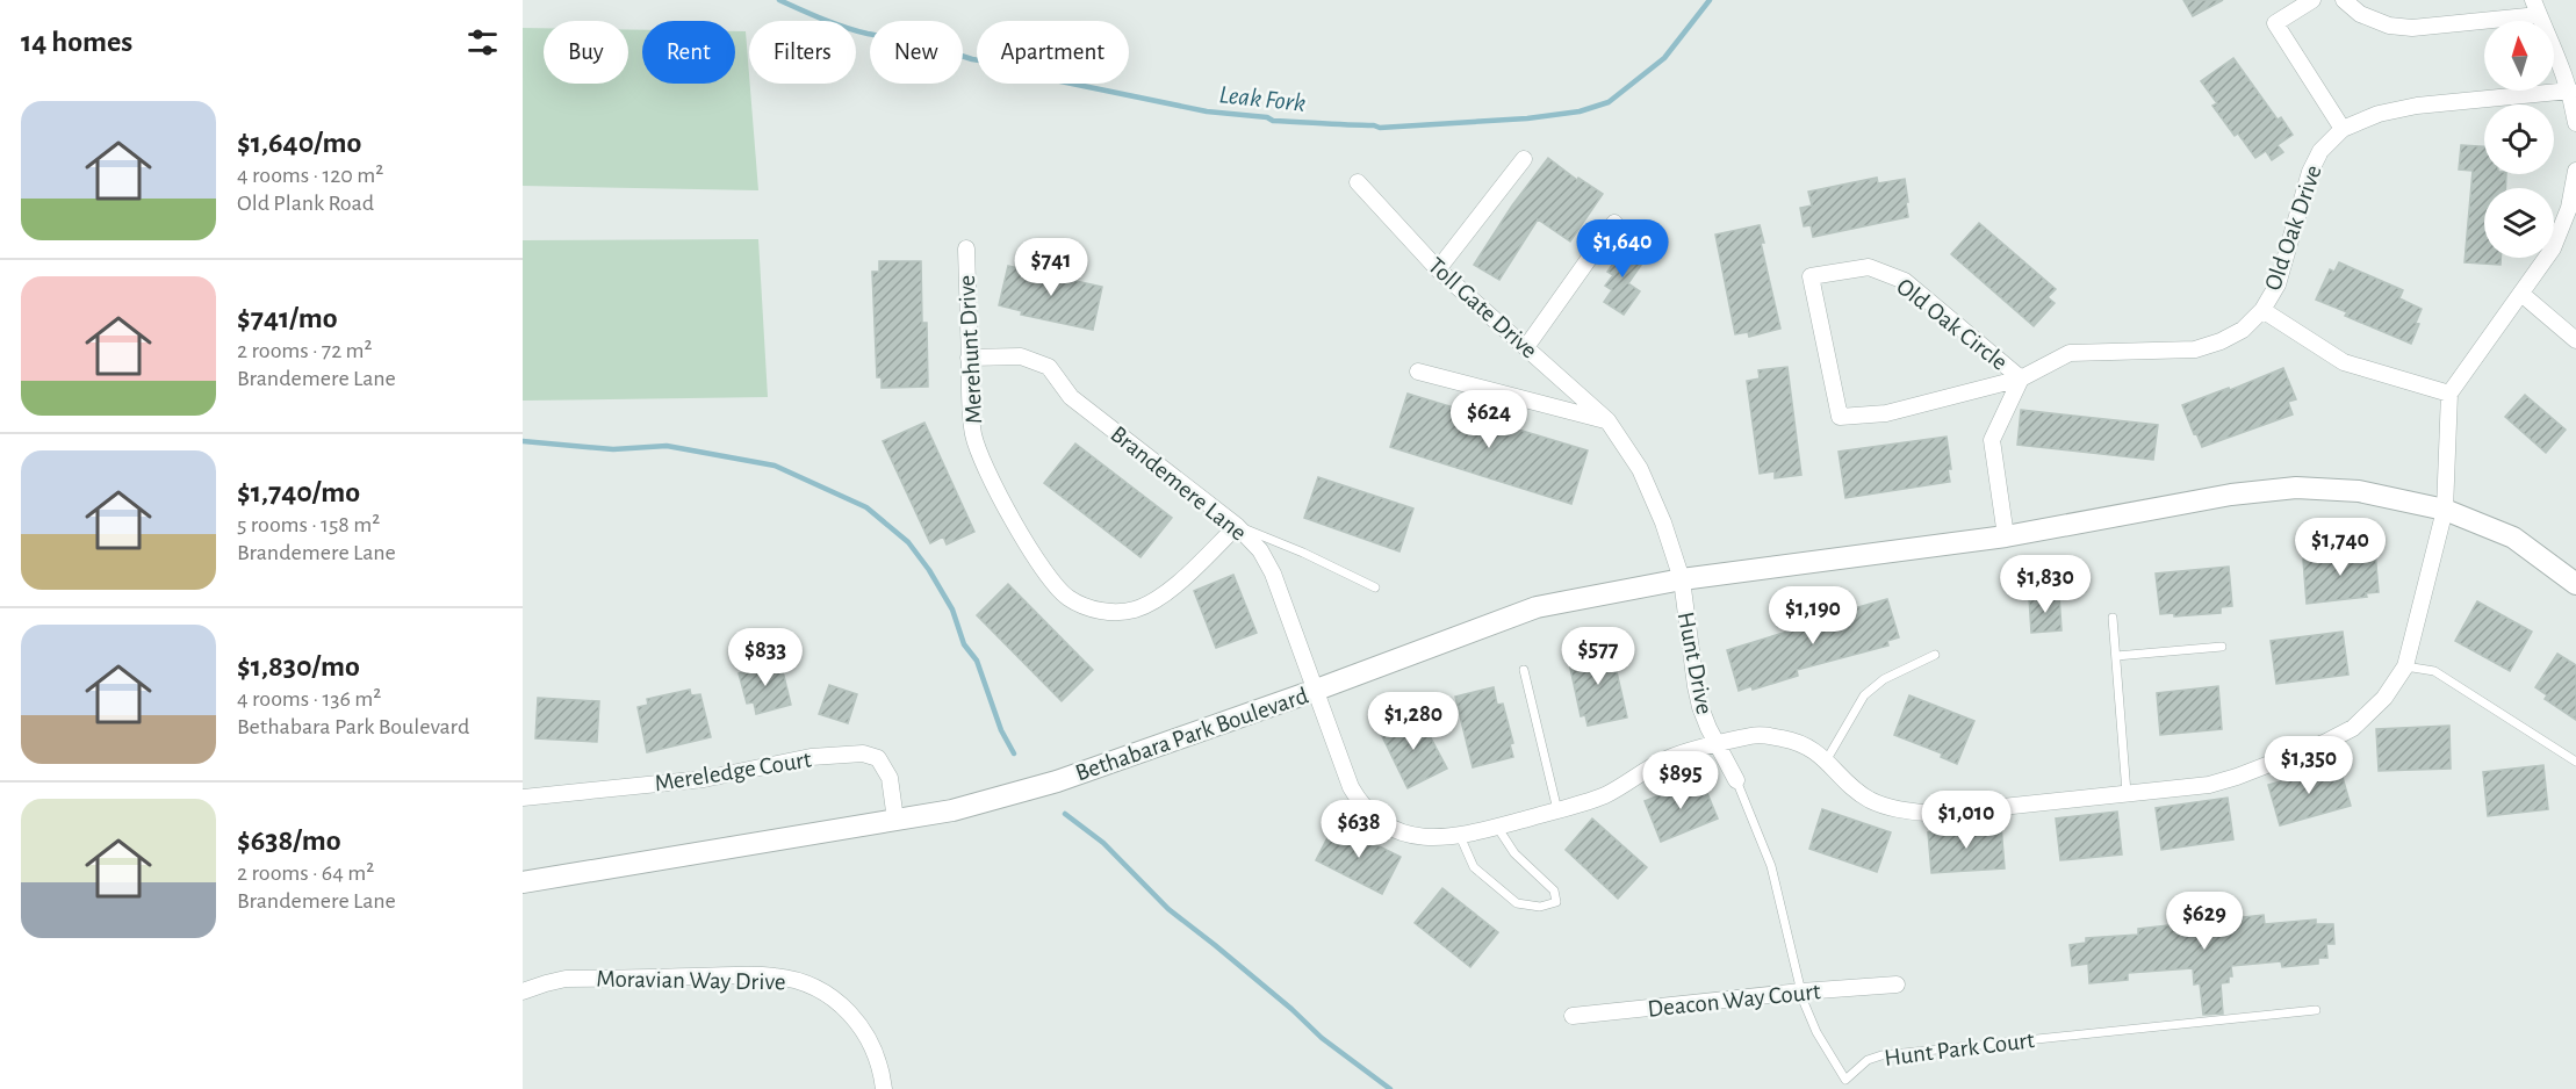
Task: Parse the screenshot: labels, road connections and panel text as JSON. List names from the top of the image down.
{
  "streets": {
    "street": [
      "Old Oak Drive",
      "Toll Gate Drive",
      "Old Oak Circle",
      "Merehunt Drive",
      "Brandemere Lane",
      "Hunt Drive",
      "Bethabara Park Boulevard",
      "Mereledge Court",
      "Moravian Way Drive",
      "Deacon Way Court"
    ],
    "lane": ["Hunt Park Court"]
  },
  "crossings": [
    ["Old Oak Drive", "Old Oak Circle"],
    ["Toll Gate Drive", "Hunt Drive"],
    ["Toll Gate Drive", "Bethabara Park Boulevard"],
    ["Merehunt Drive", "Brandemere Lane"],
    ["Brandemere Lane", "Hunt Drive"],
    ["Brandemere Lane", "Bethabara Park Boulevard"],
    ["Hunt Drive", "Bethabara Park Boulevard"],
    ["Hunt Drive", "Hunt Park Court"],
    ["Bethabara Park Boulevard", "Mereledge Court"],
    ["Deacon Way Court", "Hunt Park Court"]
  ],
  "water": ["Leak Fork"],
  "north": "top",
  "page": {
    "heading": "14 homes",
    "chip": [
      "Buy",
      "Rent",
      "Filters",
      "New",
      "Apartment"
    ],
    "list": [
      {
        "name": "$1,640/mo",
        "note": "4 rooms · 120 m² · Old Plank Road"
      },
      {
        "name": "$741/mo",
        "note": "2 rooms · 72 m² · Brandemere Lane"
      },
      {
        "name": "$1,740/mo",
        "note": "5 rooms · 158 m² · Brandemere Lane"
      },
      {
        "name": "$1,830/mo",
        "note": "4 rooms · 136 m² · Bethabara Park Boulevard"
      },
      {
        "name": "$638/mo",
        "note": "2 rooms · 64 m² · Brandemere Lane"
      }
    ],
    "price": [
      "$1,640",
      "$741",
      "$624",
      "$1,740",
      "$1,830",
      "$1,190",
      "$577",
      "$833",
      "$1,280",
      "$1,350",
      "$895",
      "$1,010",
      "$638",
      "$629"
    ]
  }
}
